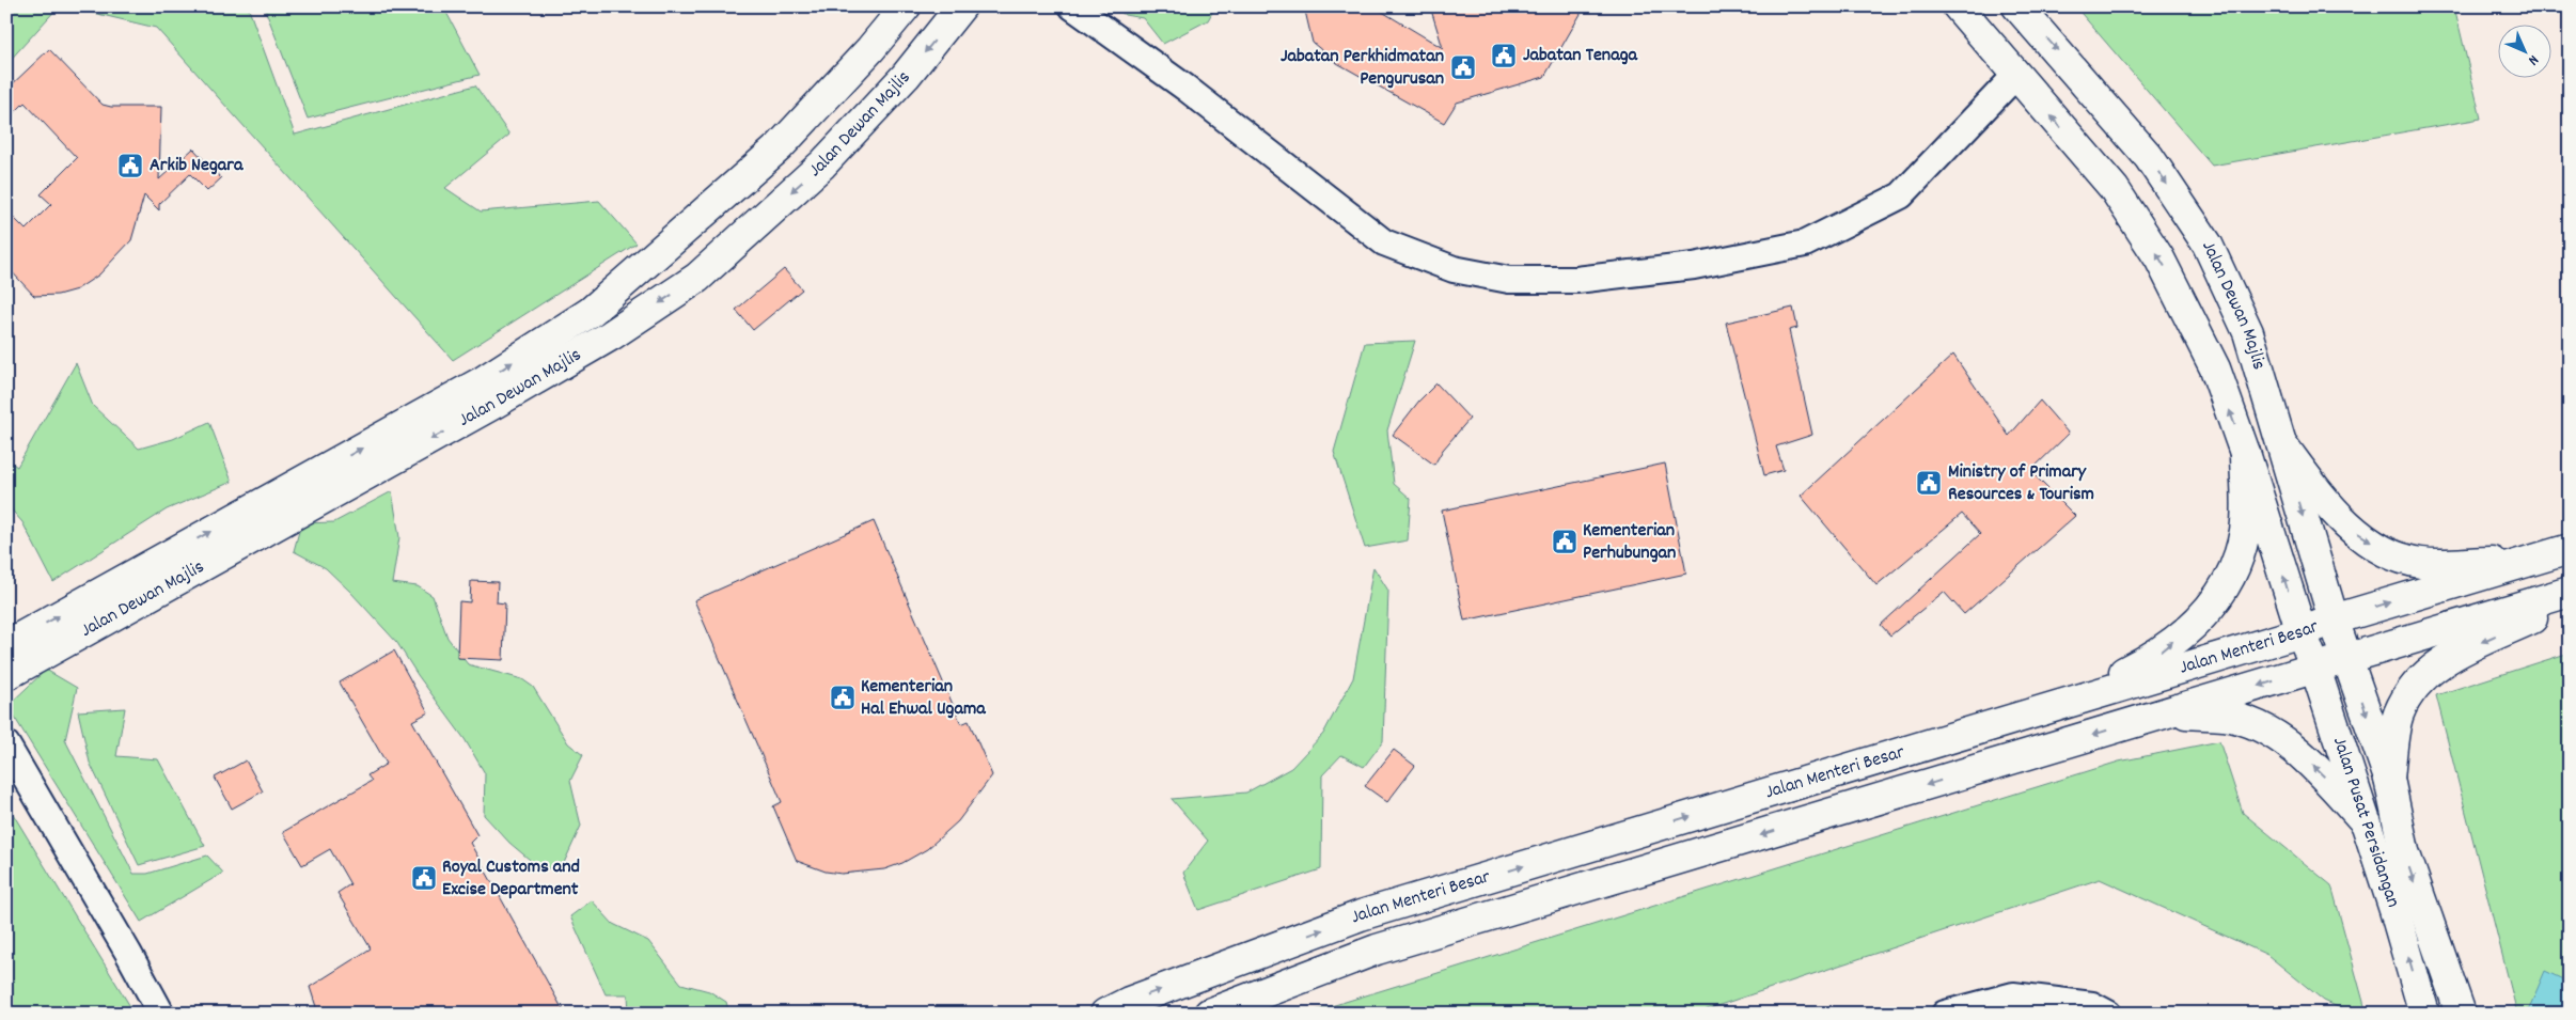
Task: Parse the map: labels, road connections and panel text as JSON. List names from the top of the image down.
{
  "streets": {
    "street": ["Jalan Dewan Majlis", "Jalan Menteri Besar", "Jalan Pusat Persidangan"]
  },
  "crossings": [
    ["Jalan Dewan Majlis", "Jalan Menteri Besar"],
    ["Jalan Dewan Majlis", "Jalan Pusat Persidangan"],
    ["Jalan Menteri Besar", "Jalan Pusat Persidangan"]
  ],
  "places": {
    "public building": [
      "Jabatan Tenaga",
      "Jabatan Perkhidmatan Pengurusan",
      "Arkib Negara",
      "Ministry of Primary Resources & Tourism",
      "Kementerian Perhubungan",
      "Kementerian Hal Ehwal Ugama",
      "Royal Customs and Excise Department"
    ]
  },
  "north": "bottom right"
}
